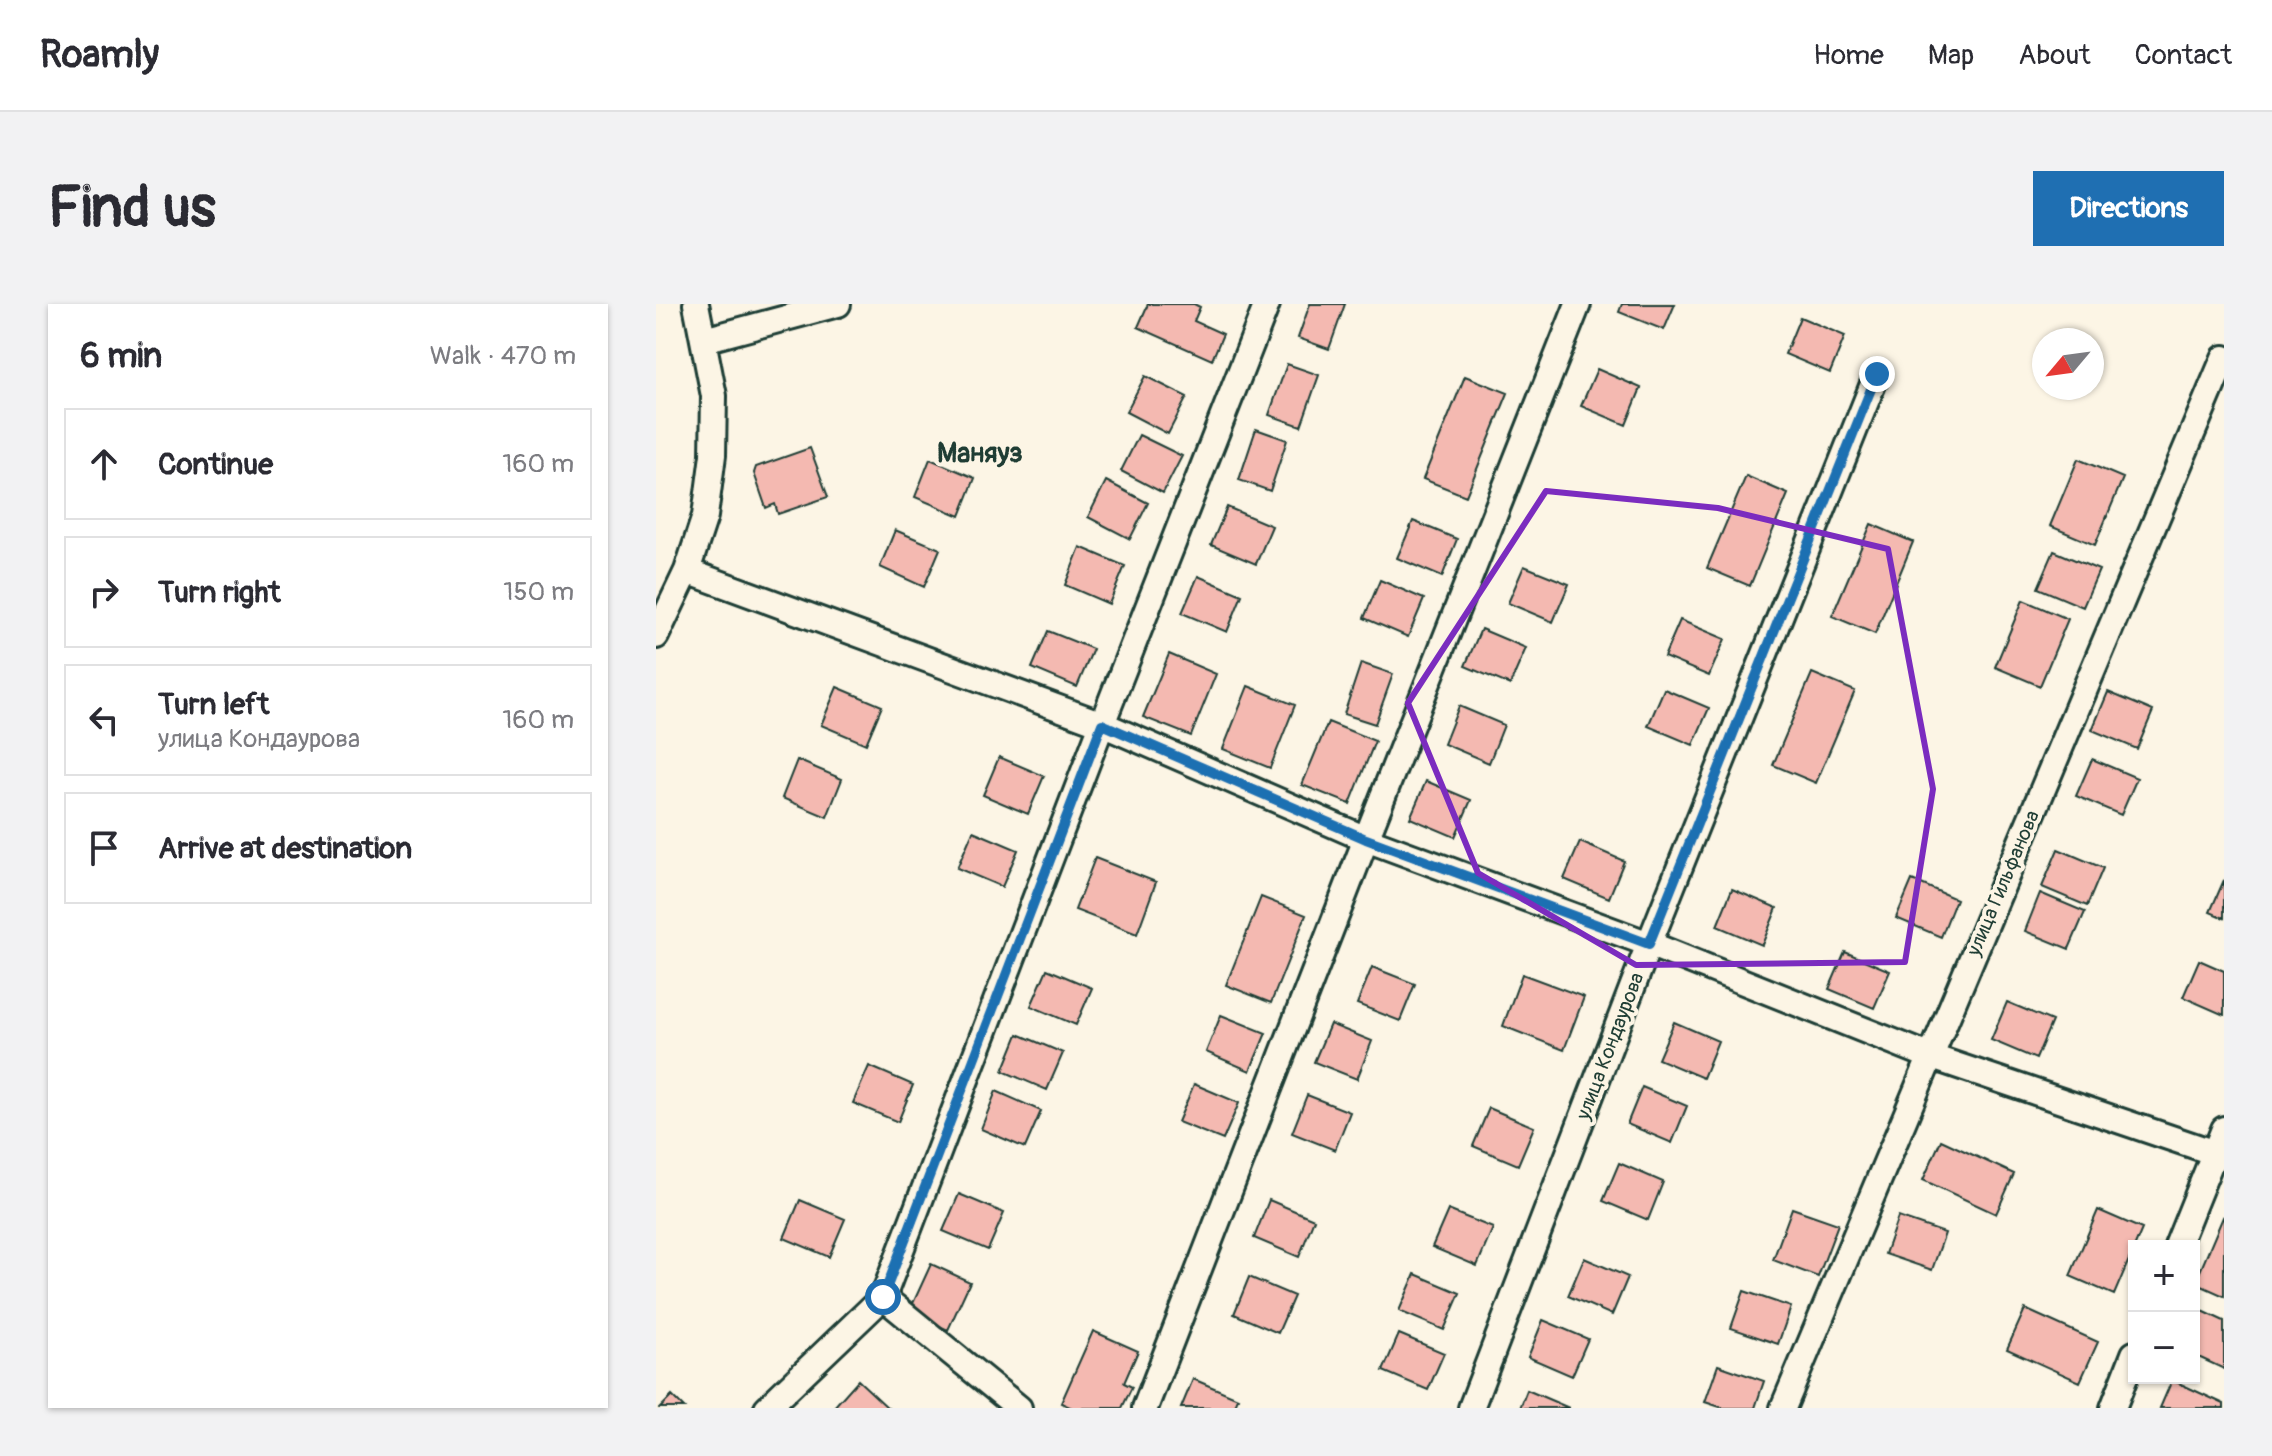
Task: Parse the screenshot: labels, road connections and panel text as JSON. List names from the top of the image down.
{
  "streets": {
    "street": ["улица Гильфанова", "улица Кондаурова"]
  },
  "districts": ["Маняуз"],
  "north": "bottom left",
  "page": {
    "header": "Roamly",
    "nav": [
      "Home",
      "Map",
      "About",
      "Contact"
    ],
    "buttons": "Directions",
    "title": "Find us",
    "heading": ["6 min", "Walk · 470 m"],
    "list": [
      ["Continue", "160 m"],
      ["Turn right", "150 m"],
      ["Turn left", "улица Кондаурова", "160 m"],
      "Arrive at destination"
    ],
    "map_buttons": ["+", "−"]
  }
}
